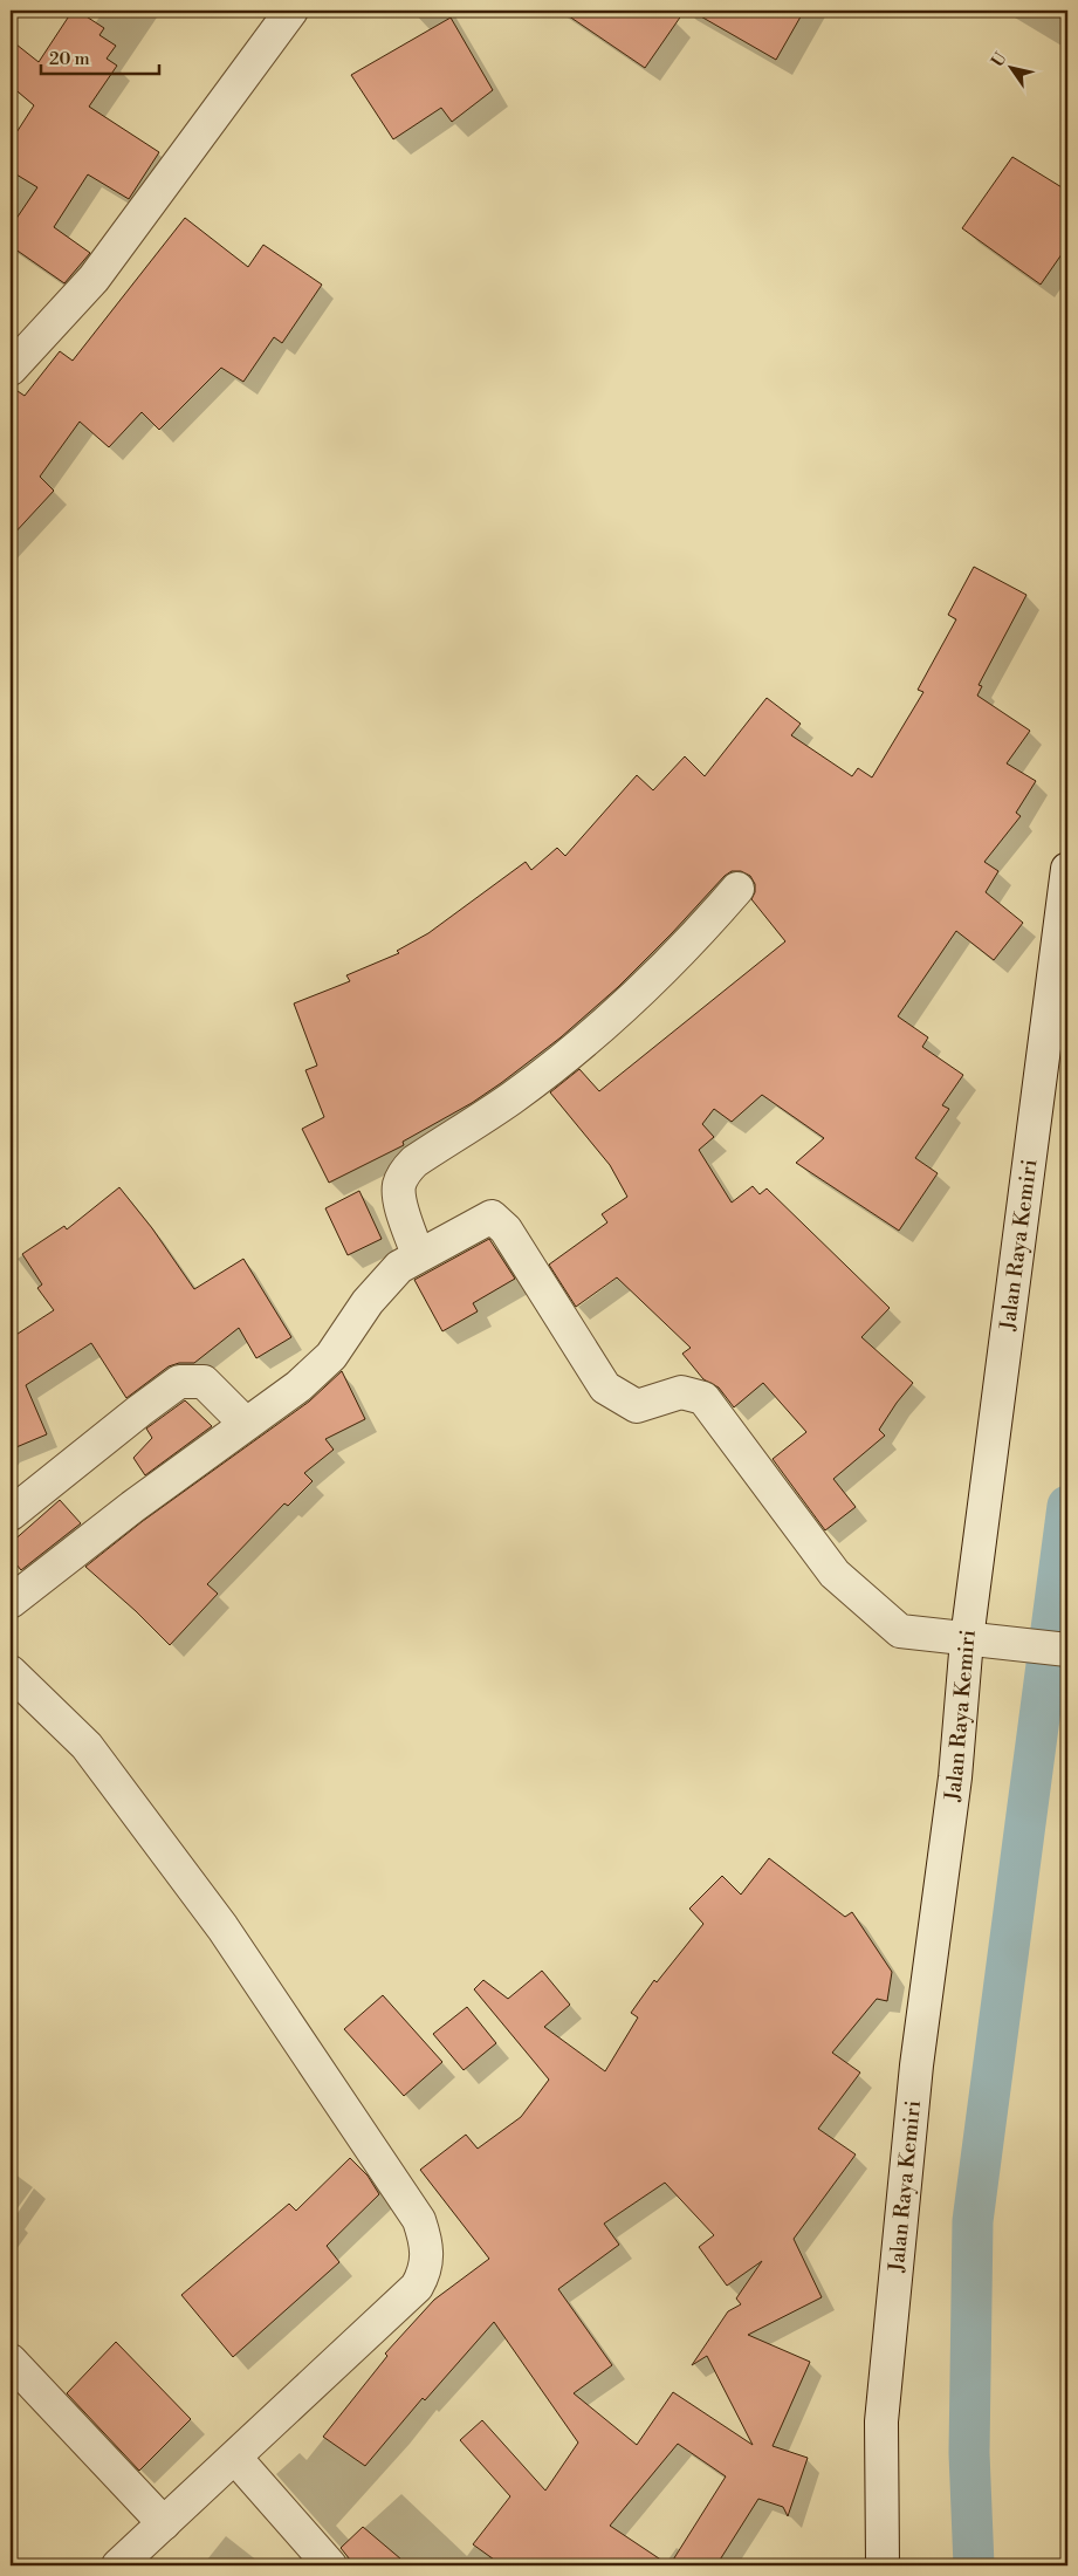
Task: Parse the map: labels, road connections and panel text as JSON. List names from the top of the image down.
{
  "streets": {
    "street": ["Jalan Raya Kemiri"]
  },
  "scale_bar": "20 m",
  "north": "top left"
}
